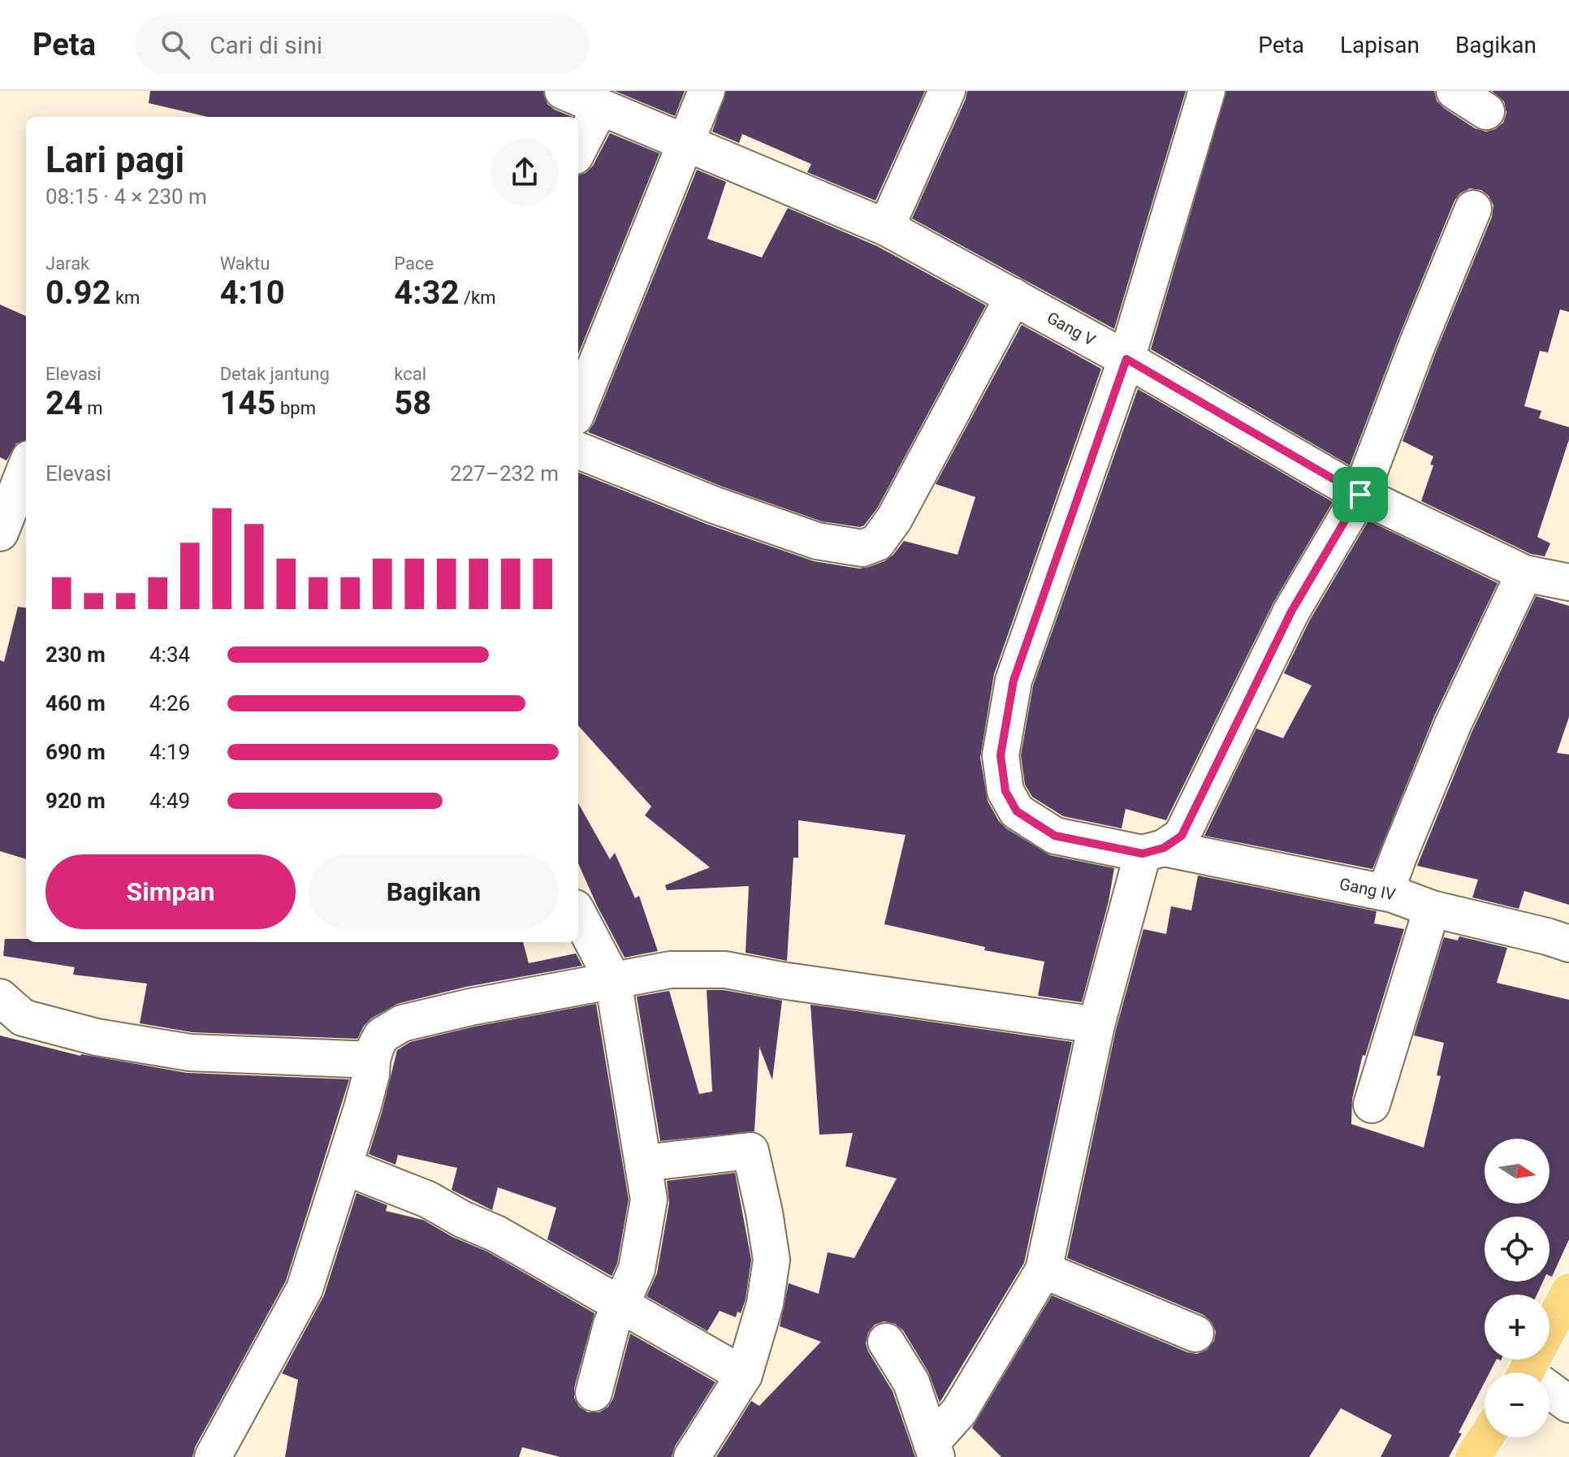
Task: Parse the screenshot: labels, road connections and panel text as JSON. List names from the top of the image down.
{
  "streets": {
    "street": ["Gang V", "Gang IV"]
  },
  "crossings": [
    ["Gang V", "Gang IV"]
  ],
  "north": "right",
  "page": {
    "header": "Peta",
    "search": "Cari di sini",
    "nav": ["Peta", "Lapisan", "Bagikan"],
    "heading": ["Lari pagi", "08:15 · 4 × 230 m"],
    "stats": [
      ["Jarak", "0.92 km"],
      ["Waktu", "4:10"],
      ["Pace", "4:32 /km"],
      ["Elevasi", "24 m"],
      ["Detak jantung", "145 bpm"],
      ["kcal", "58"]
    ],
    "chart": ["Elevasi", "227–232 m"],
    "list": [
      {
        "name": "230 m",
        "note": "4:34"
      },
      {
        "name": "460 m",
        "note": "4:26"
      },
      {
        "name": "690 m",
        "note": "4:19"
      },
      {
        "name": "920 m",
        "note": "4:49"
      }
    ],
    "buttons": ["Simpan", "Bagikan"],
    "map_buttons": ["+", "−"]
  }
}
